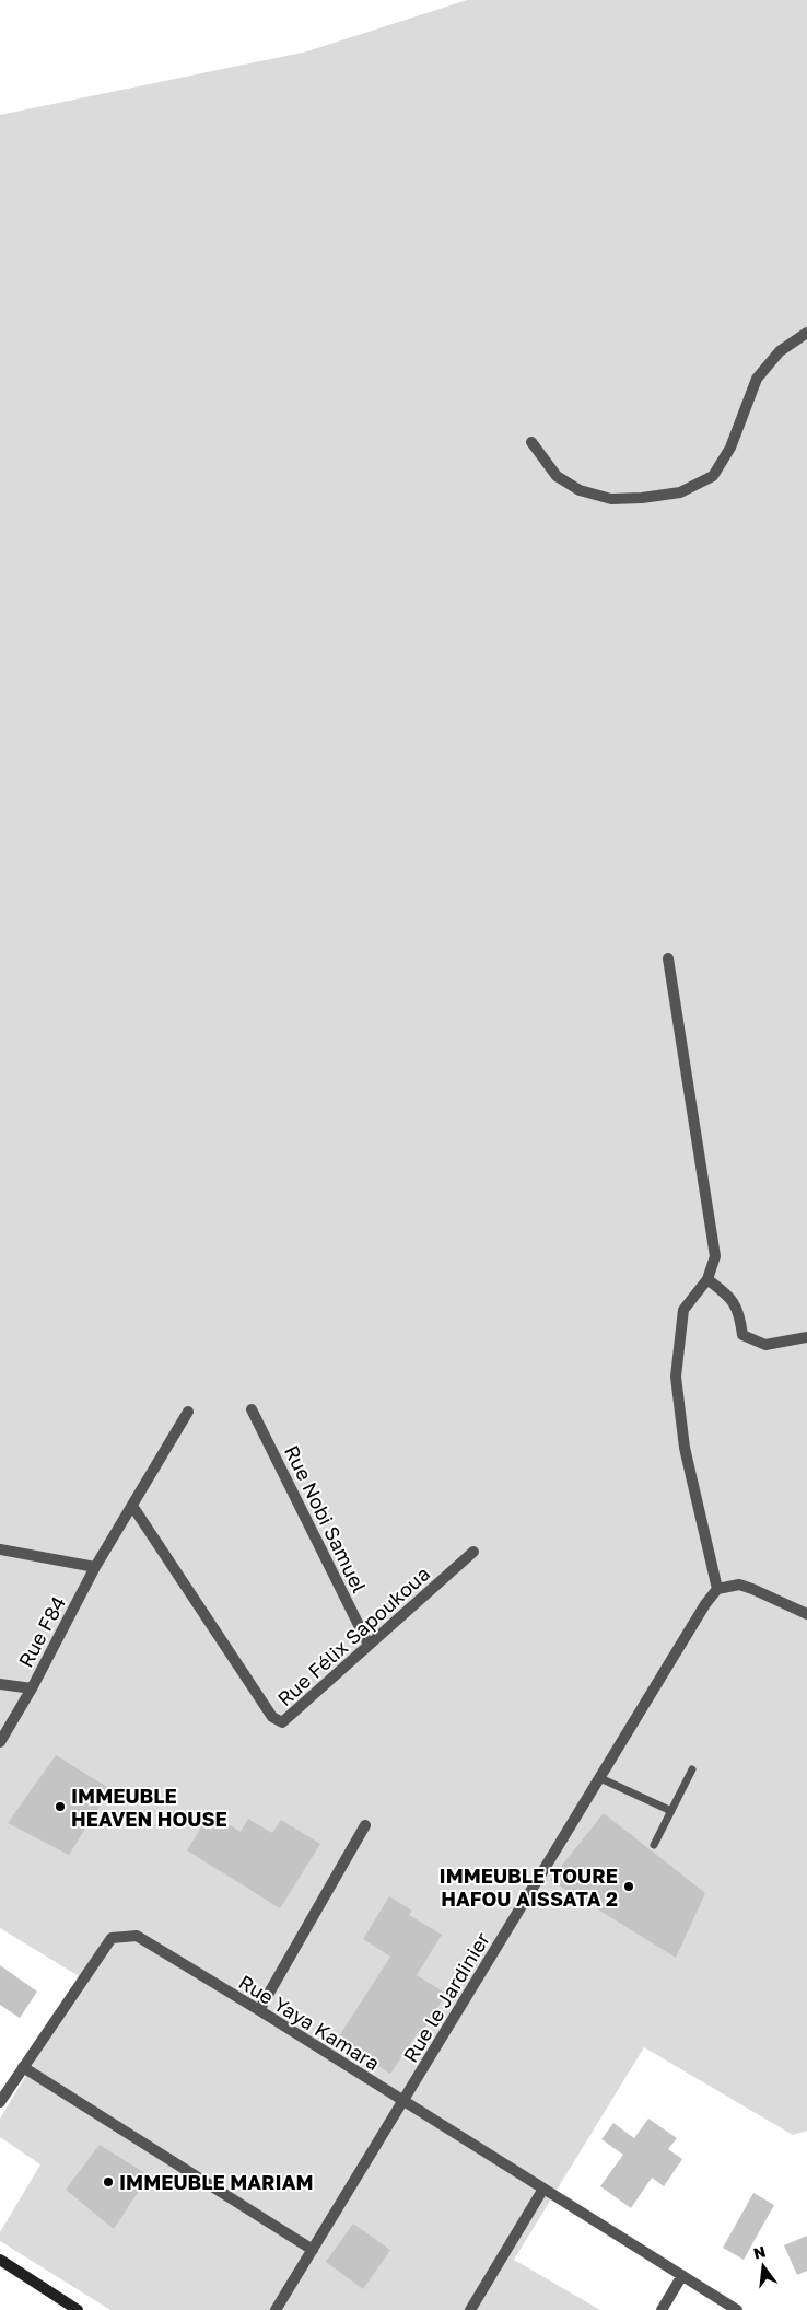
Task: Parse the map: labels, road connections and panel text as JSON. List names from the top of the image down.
{
  "streets": {
    "street": [
      "Rue Nobi Samuel",
      "Rue F84",
      "Rue Félix Sapoukoua",
      "Rue le Jardinier",
      "Rue Yaya Kamara"
    ]
  },
  "crossings": [
    ["Rue Nobi Samuel", "Rue Félix Sapoukoua"],
    ["Rue F84", "Rue Félix Sapoukoua"],
    ["Rue le Jardinier", "Rue Yaya Kamara"]
  ],
  "places": ["IMMEUBLE HEAVEN HOUSE", "IMMEUBLE TOURE HAFOU AISSATA 2", "IMMEUBLE MARIAM"],
  "north": "top"
}
